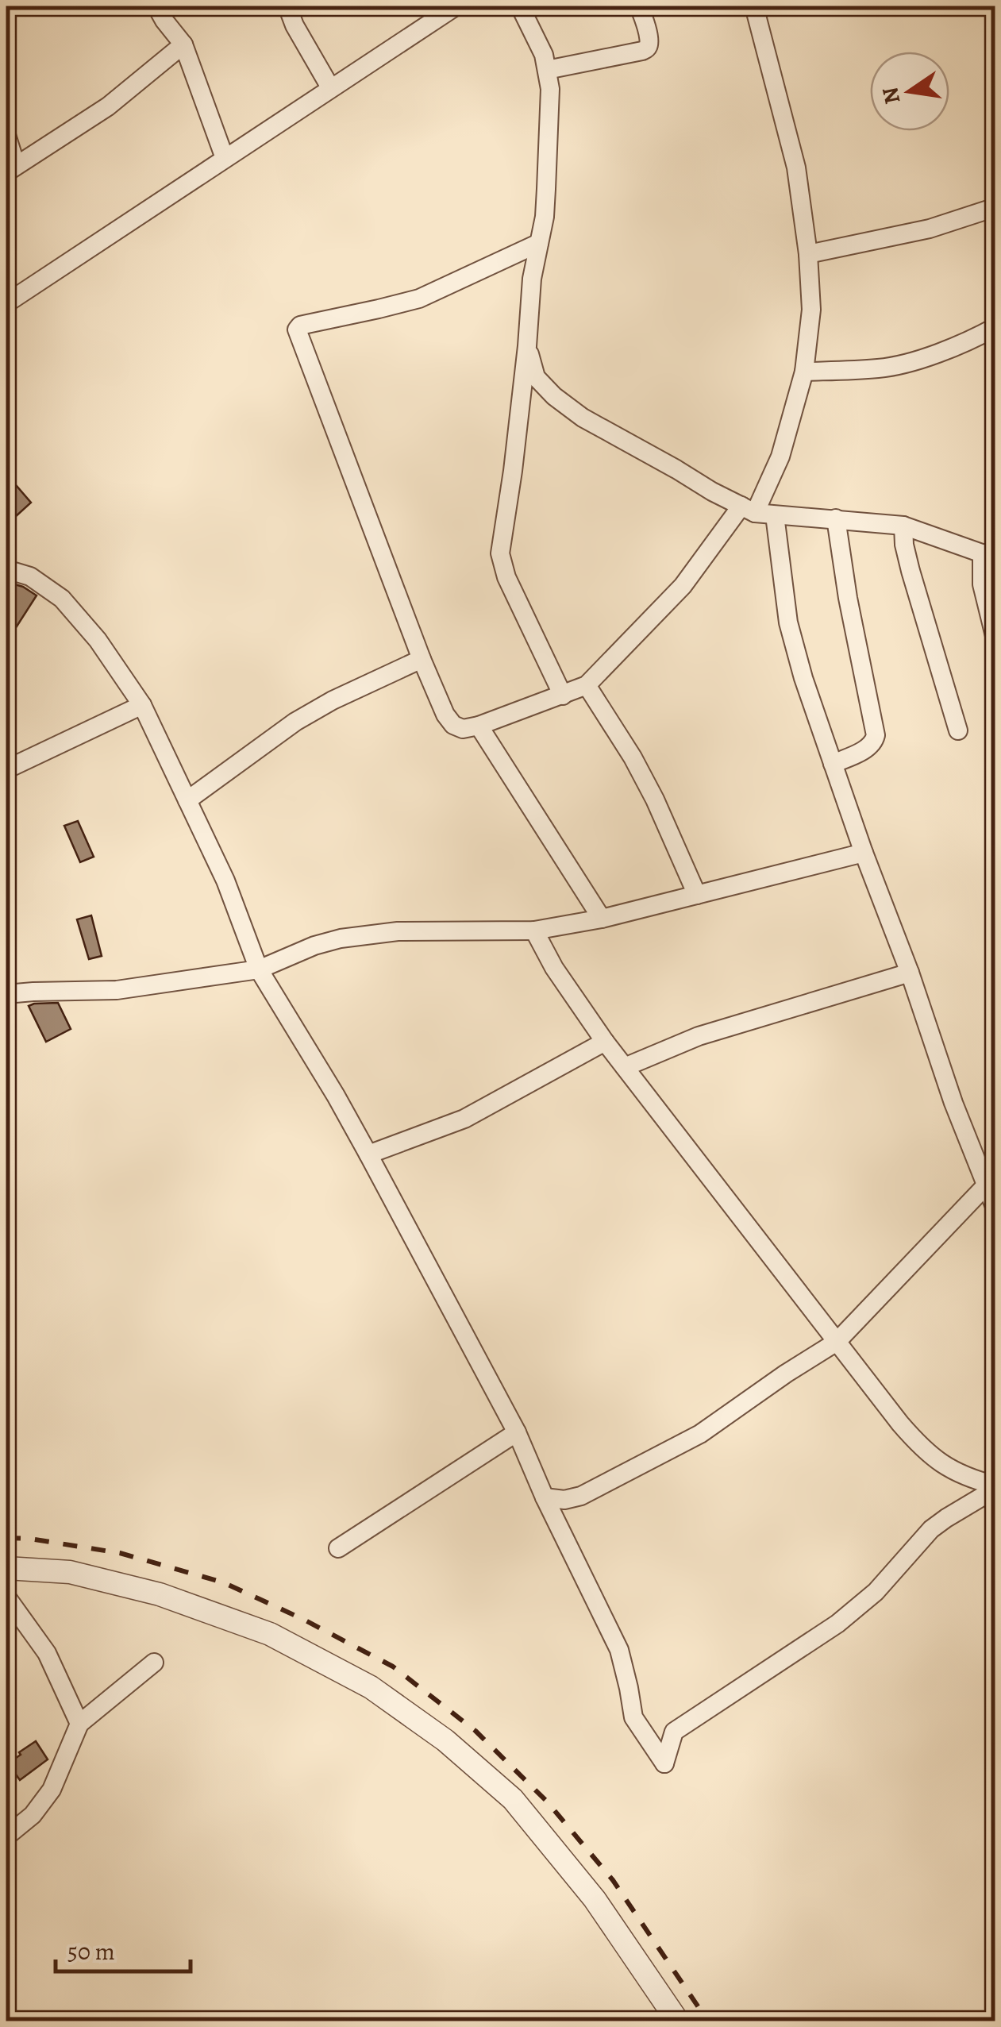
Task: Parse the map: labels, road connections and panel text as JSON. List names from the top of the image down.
{
  "scale_bar": "50 m",
  "north": "left"
}
